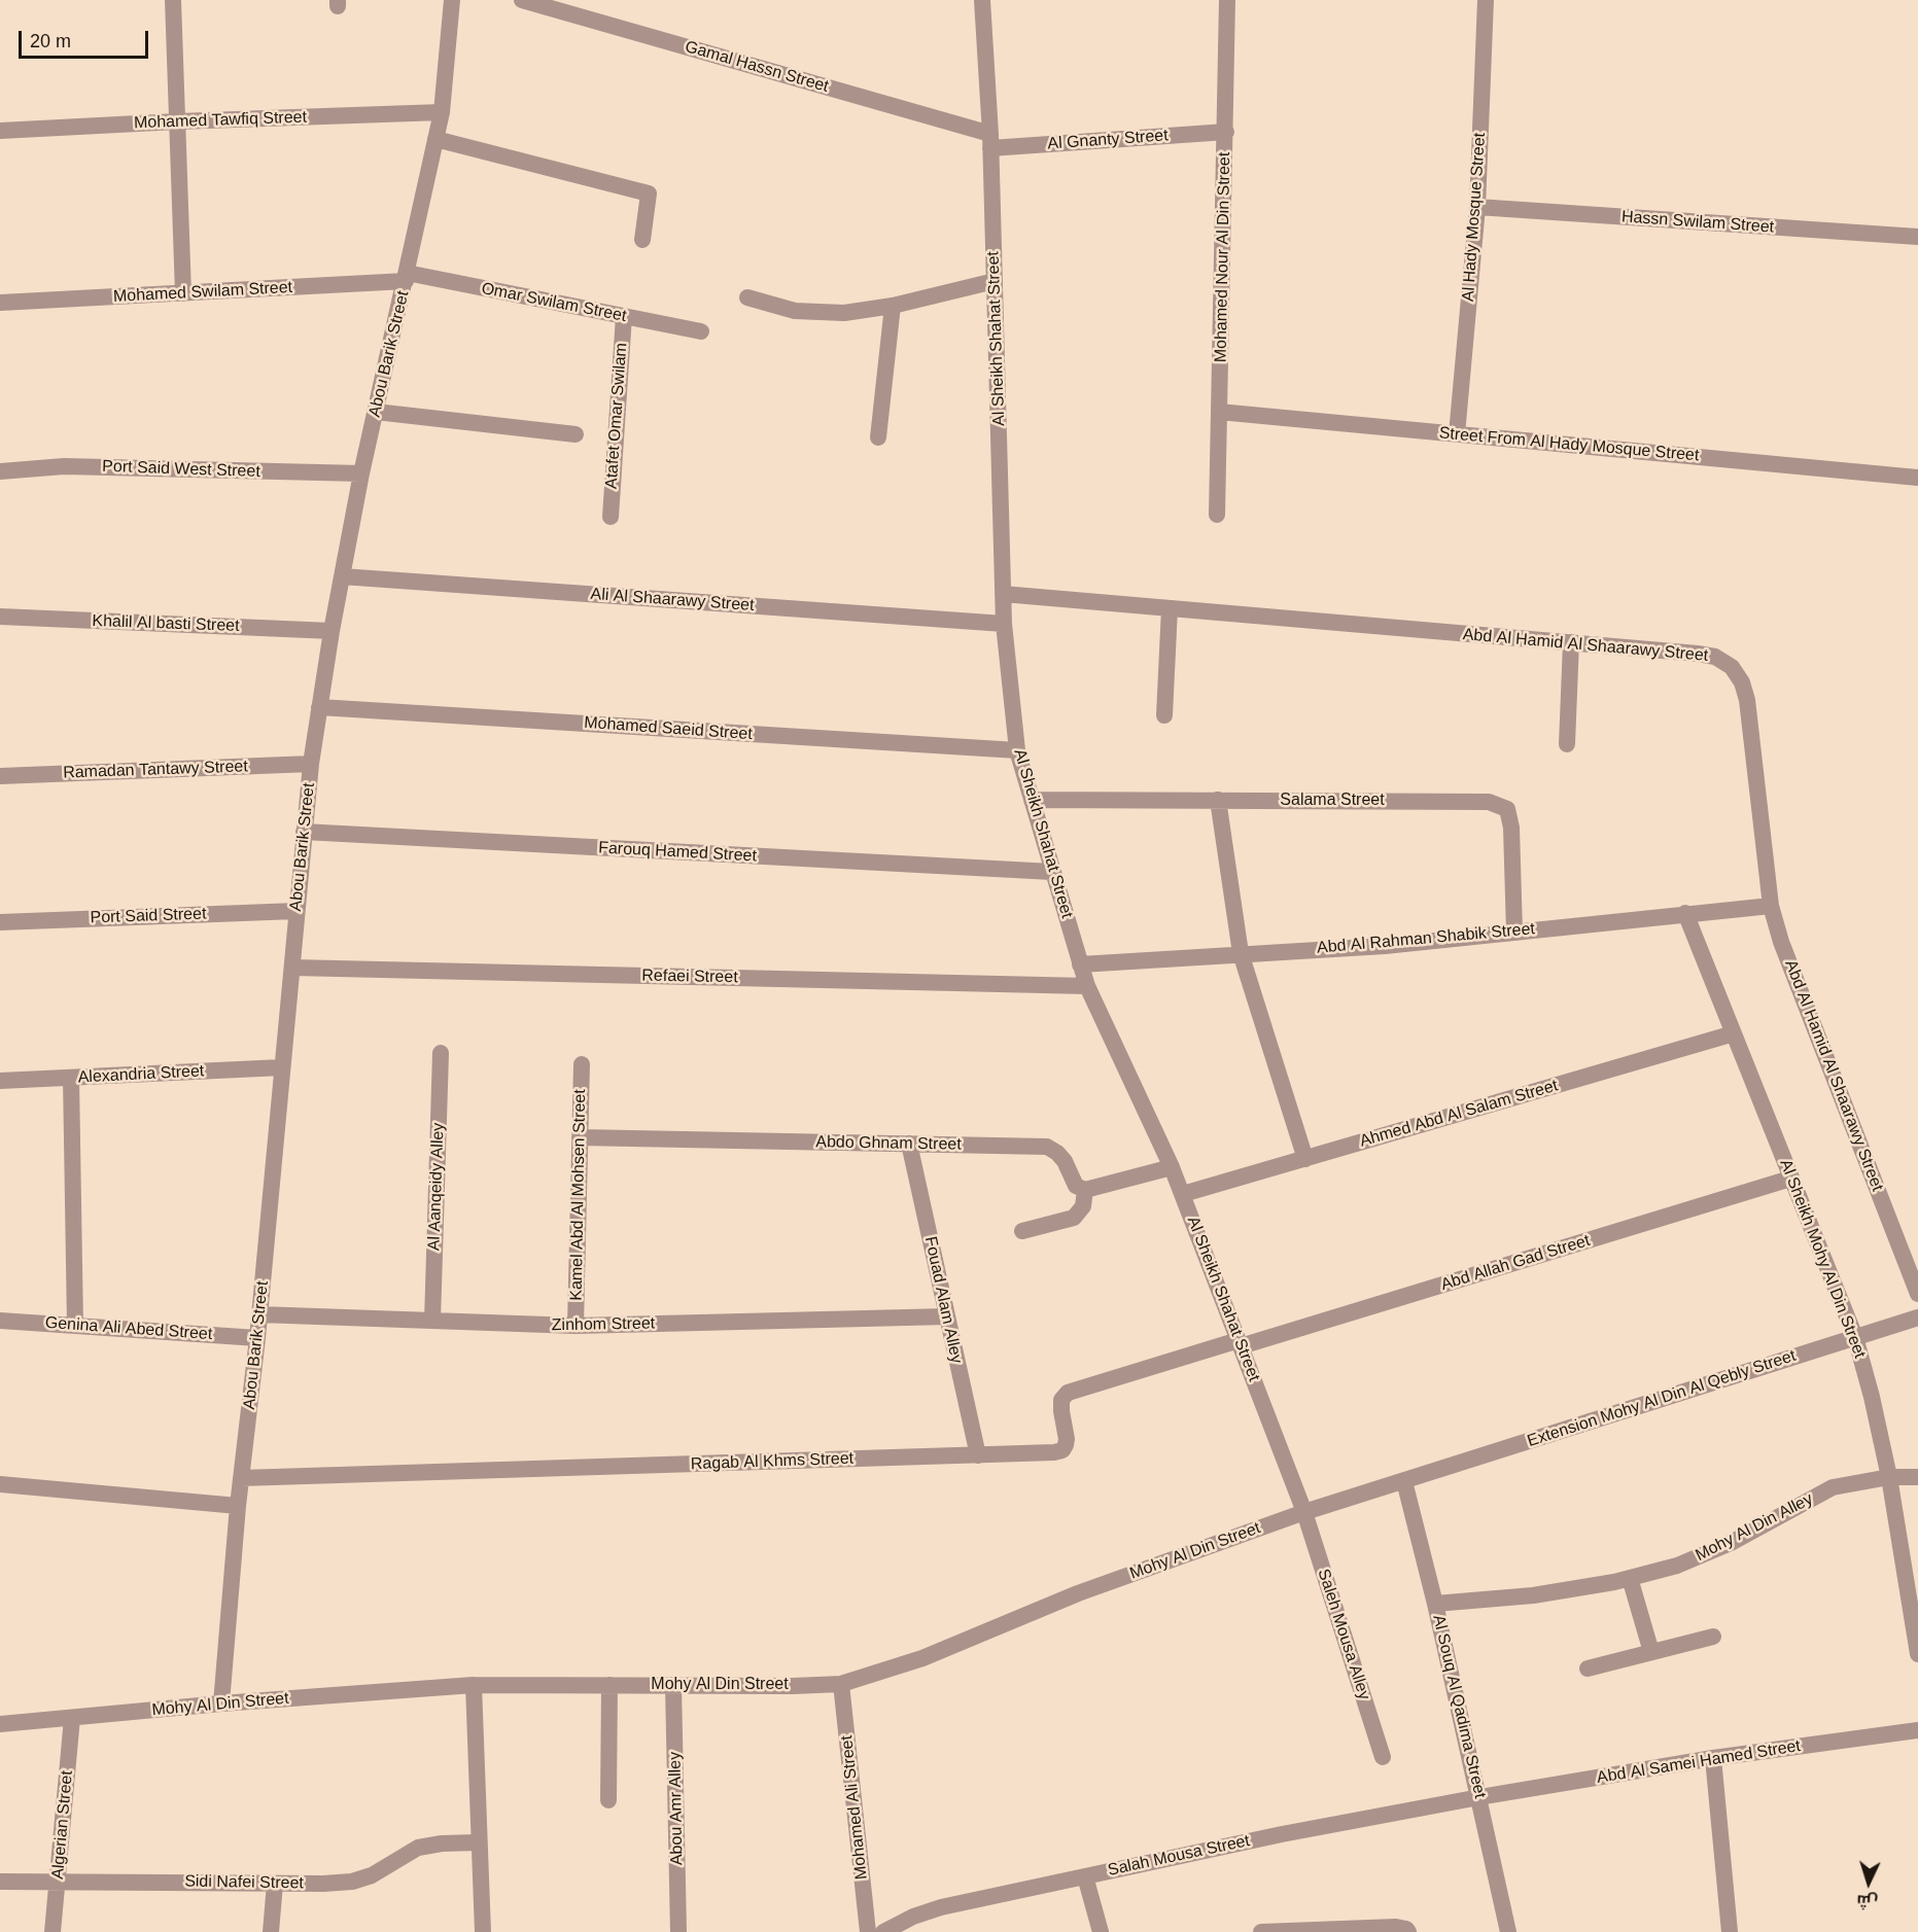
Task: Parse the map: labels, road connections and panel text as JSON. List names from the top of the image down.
{
  "streets": {
    "street": [
      "Gamal Hassn Street",
      "Mohamed Tawfiq Street",
      "Al Gnanty Street",
      "Al Hady Mosque Street",
      "Hassn Swilam Street",
      "Mohamed Nour Al Din Street",
      "Mohamed Swilam Street",
      "Omar Swilam Street",
      "Al Sheikh Shahat Street",
      "Abou Barik Street",
      "Atafet Omar Swilam",
      "Street From Al Hady Mosque Street",
      "Port Said West Street",
      "Ali Al Shaarawy Street",
      "Khalil Al basti Street",
      "Abd Al Hamid Al Shaarawy Street",
      "Mohamed Saeid Street",
      "Ramadan Tantawy Street",
      "Salama Street",
      "Farouq Hamed Street",
      "Port Said Street",
      "Abd Al Rahman Shabik Street",
      "Refaei Street",
      "Alexandria Street",
      "Ahmed Abd Al Salam Street",
      "Abdo Ghnam Street",
      "Al Aanqeidy Alley",
      "Kamel Abd Al Mohsen Street",
      "Al Sheikh Mohy Al Din Street",
      "Abd Allah Gad Street",
      "Fouad Alam Alley",
      "Zinhom Street",
      "Genina Ali Abed Street",
      "Extension Mohy Al Din Al Qebly Street",
      "Ragab Al Khms Street",
      "Mohy Al Din Alley",
      "Mohy Al Din Street",
      "Saleh Mousa Alley",
      "Al Souq Al Qadima Street",
      "Abd Al Samei Hamed Street",
      "Mohamed Ali Street",
      "Abou Amr Alley",
      "Algerian Street",
      "Salah Mousa Street",
      "Sidi Nafei Street"
    ]
  },
  "crossings": [
    ["Gamal Hassn Street", "Al Gnanty Street"],
    ["Gamal Hassn Street", "Al Sheikh Shahat Street"],
    ["Mohamed Tawfiq Street", "Abou Barik Street"],
    ["Al Gnanty Street", "Mohamed Nour Al Din Street"],
    ["Al Gnanty Street", "Al Sheikh Shahat Street"],
    ["Al Hady Mosque Street", "Hassn Swilam Street"],
    ["Al Hady Mosque Street", "Street From Al Hady Mosque Street"],
    ["Mohamed Nour Al Din Street", "Street From Al Hady Mosque Street"],
    ["Mohamed Swilam Street", "Omar Swilam Street"],
    ["Mohamed Swilam Street", "Abou Barik Street"],
    ["Omar Swilam Street", "Abou Barik Street"],
    ["Omar Swilam Street", "Atafet Omar Swilam"],
    ["Al Sheikh Shahat Street", "Ali Al Shaarawy Street"],
    ["Al Sheikh Shahat Street", "Abd Al Hamid Al Shaarawy Street"],
    ["Al Sheikh Shahat Street", "Mohamed Saeid Street"],
    ["Al Sheikh Shahat Street", "Salama Street"],
    ["Al Sheikh Shahat Street", "Farouq Hamed Street"],
    ["Al Sheikh Shahat Street", "Abd Al Rahman Shabik Street"],
    ["Al Sheikh Shahat Street", "Refaei Street"],
    ["Al Sheikh Shahat Street", "Ahmed Abd Al Salam Street"],
    ["Al Sheikh Shahat Street", "Abd Allah Gad Street"],
    ["Al Sheikh Shahat Street", "Ragab Al Khms Street"],
    ["Al Sheikh Shahat Street", "Mohy Al Din Street"],
    ["Al Sheikh Shahat Street", "Saleh Mousa Alley"],
    ["Abou Barik Street", "Port Said West Street"],
    ["Abou Barik Street", "Ali Al Shaarawy Street"],
    ["Abou Barik Street", "Khalil Al basti Street"],
    ["Abou Barik Street", "Mohamed Saeid Street"],
    ["Abou Barik Street", "Ramadan Tantawy Street"],
    ["Abou Barik Street", "Farouq Hamed Street"],
    ["Abou Barik Street", "Port Said Street"],
    ["Abou Barik Street", "Refaei Street"],
    ["Abou Barik Street", "Alexandria Street"],
    ["Abou Barik Street", "Zinhom Street"],
    ["Abou Barik Street", "Genina Ali Abed Street"],
    ["Abou Barik Street", "Ragab Al Khms Street"],
    ["Abou Barik Street", "Mohy Al Din Street"],
    ["Abd Al Hamid Al Shaarawy Street", "Abd Al Rahman Shabik Street"],
    ["Salama Street", "Abd Al Rahman Shabik Street"],
    ["Abd Al Rahman Shabik Street", "Al Sheikh Mohy Al Din Street"],
    ["Ahmed Abd Al Salam Street", "Al Sheikh Mohy Al Din Street"],
    ["Abdo Ghnam Street", "Kamel Abd Al Mohsen Street"],
    ["Abdo Ghnam Street", "Fouad Alam Alley"],
    ["Al Aanqeidy Alley", "Zinhom Street"],
    ["Kamel Abd Al Mohsen Street", "Zinhom Street"],
    ["Al Sheikh Mohy Al Din Street", "Abd Allah Gad Street"],
    ["Al Sheikh Mohy Al Din Street", "Extension Mohy Al Din Al Qebly Street"],
    ["Al Sheikh Mohy Al Din Street", "Mohy Al Din Alley"],
    ["Abd Allah Gad Street", "Ragab Al Khms Street"],
    ["Fouad Alam Alley", "Zinhom Street"],
    ["Fouad Alam Alley", "Ragab Al Khms Street"],
    ["Extension Mohy Al Din Al Qebly Street", "Mohy Al Din Street"],
    ["Extension Mohy Al Din Al Qebly Street", "Al Souq Al Qadima Street"],
    ["Mohy Al Din Alley", "Al Souq Al Qadima Street"],
    ["Mohy Al Din Street", "Saleh Mousa Alley"],
    ["Mohy Al Din Street", "Al Souq Al Qadima Street"],
    ["Mohy Al Din Street", "Mohamed Ali Street"],
    ["Mohy Al Din Street", "Abou Amr Alley"],
    ["Mohy Al Din Street", "Algerian Street"],
    ["Al Souq Al Qadima Street", "Abd Al Samei Hamed Street"],
    ["Al Souq Al Qadima Street", "Salah Mousa Street"],
    ["Abd Al Samei Hamed Street", "Salah Mousa Street"],
    ["Algerian Street", "Sidi Nafei Street"]
  ],
  "scale_bar": "20 m",
  "north": "bottom"
}
